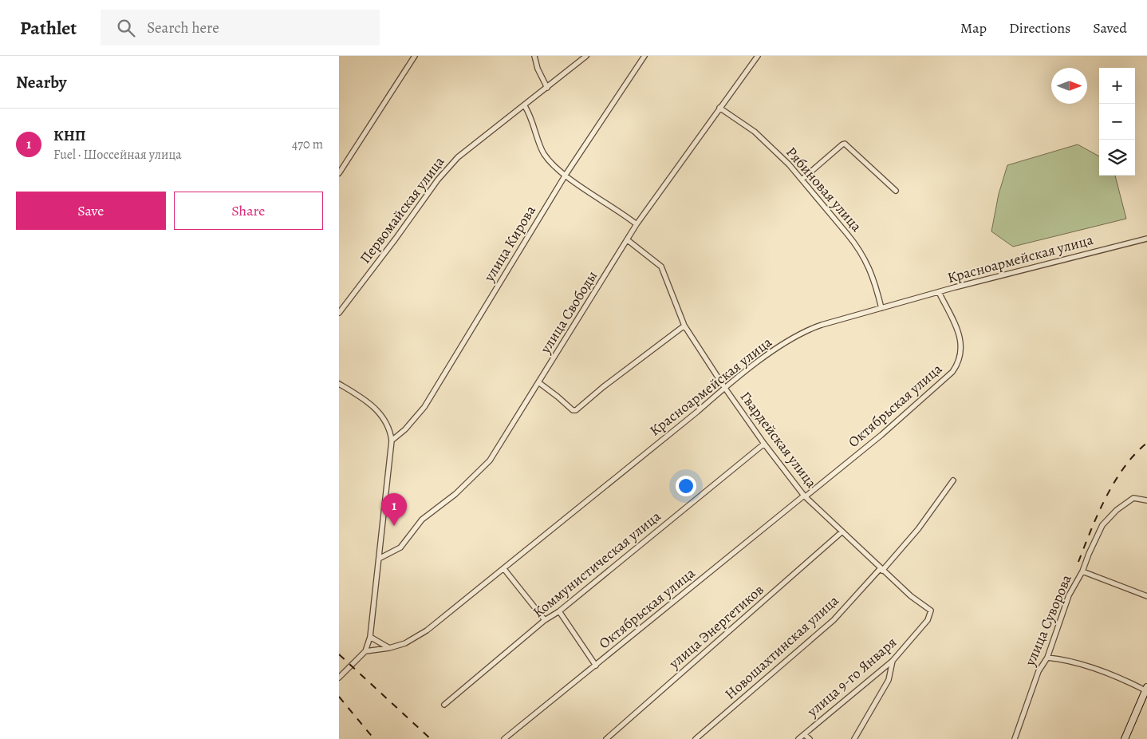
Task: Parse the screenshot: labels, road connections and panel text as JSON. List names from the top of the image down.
{
  "streets": {
    "street": [
      "Рябиновая улица",
      "Первомайская улица",
      "улица Кирова",
      "Красноармейская улица",
      "улица Свободы",
      "Октябрьская улица",
      "Гвардейская улица",
      "Коммунистическая улица",
      "улица Суворова",
      "улица Энергетиков",
      "Новошахтинская улица",
      "улица 9-го Января"
    ]
  },
  "crossings": [
    ["Рябиновая улица", "Красноармейская улица"],
    ["Рябиновая улица", "улица Свободы"],
    ["Красноармейская улица", "Октябрьская улица"],
    ["Красноармейская улица", "Гвардейская улица"],
    ["улица Свободы", "Гвардейская улица"],
    ["Октябрьская улица", "Гвардейская улица"],
    ["Гвардейская улица", "Коммунистическая улица"],
    ["Гвардейская улица", "улица Энергетиков"],
    ["Гвардейская улица", "Новошахтинская улица"],
    ["Гвардейская улица", "улица 9-го Января"]
  ],
  "north": "right",
  "page": {
    "header": "Pathlet",
    "search": "Search here",
    "nav": ["Map", "Directions", "Saved"],
    "heading": "Nearby",
    "map_buttons": ["+", "−"],
    "list": [
      {
        "mark": "1",
        "name": "КНП",
        "note": "Fuel · Шоссейная улица",
        "value": "470 m"
      }
    ],
    "buttons": ["Save", "Share"],
    "pins": "1"
  }
}
